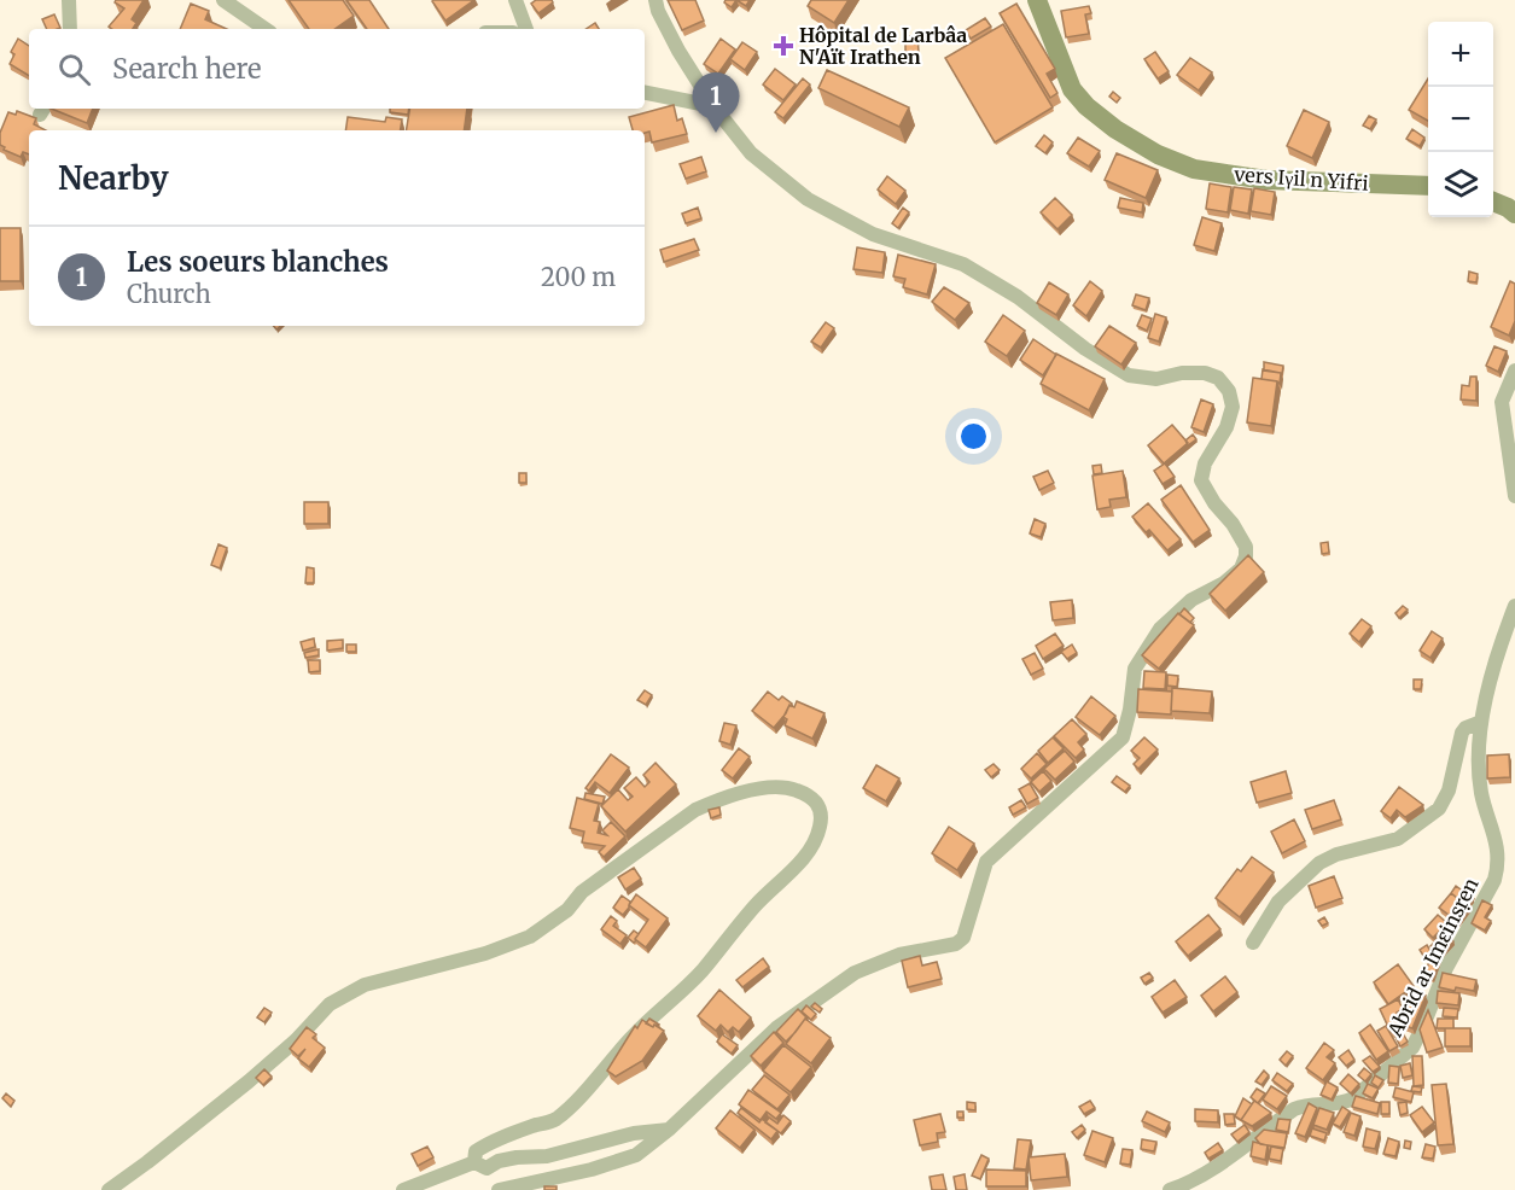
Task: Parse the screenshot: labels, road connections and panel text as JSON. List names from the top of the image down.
{
  "streets": {
    "main road": ["vers Iγil n Yifri"],
    "street": ["Abrid ar Imɛinsṛen"]
  },
  "places": {
    "health": ["Hôpital de Larbâa N'Aït Irathen"]
  },
  "page": {
    "map_buttons": ["+", "−"],
    "search": "Search here",
    "pins": "1",
    "heading": "Nearby",
    "list": [
      {
        "mark": "1",
        "name": "Les soeurs blanches",
        "note": "Church",
        "value": "200 m"
      }
    ]
  }
}
